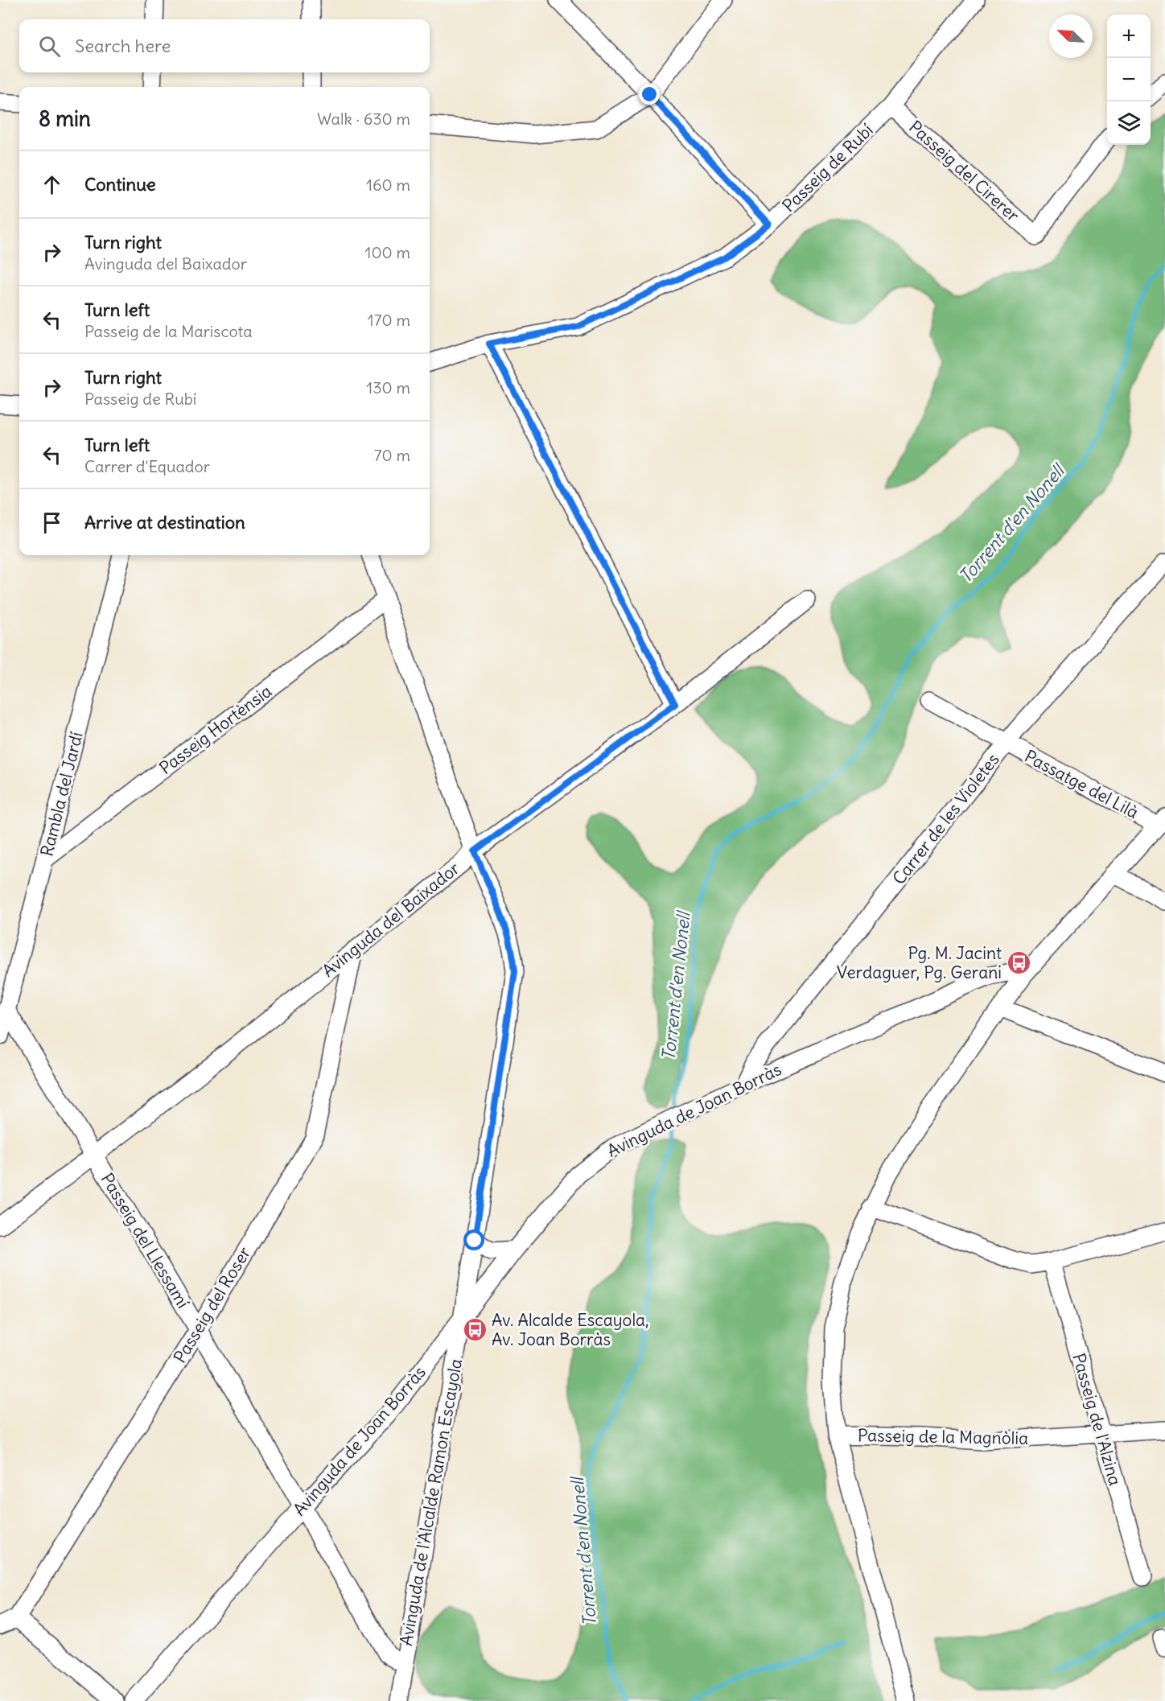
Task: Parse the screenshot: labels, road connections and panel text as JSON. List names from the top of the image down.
{
  "streets": {
    "street": [
      "Passeig de Rubí",
      "Passeig del Cirerer",
      "Passeig Hortènsia",
      "Passatge del Lilà",
      "Rambla del Jardí",
      "Carrer de les Violetes",
      "Avinguda del Baixador",
      "Avinguda de Joan Borràs",
      "Passeig del Llessamí",
      "Passeig del Roser",
      "Passeig de l'Alzina",
      "Passeig de la Magnòlia",
      "Avinguda de l'Alcalde Ramon Escayola"
    ]
  },
  "crossings": [
    ["Passeig de Rubí", "Passeig del Cirerer"],
    ["Passeig Hortènsia", "Rambla del Jardí"],
    ["Passeig Hortènsia", "Avinguda de l'Alcalde Ramon Escayola"],
    ["Passatge del Lilà", "Carrer de les Violetes"],
    ["Rambla del Jardí", "Passeig del Llessamí"],
    ["Carrer de les Violetes", "Avinguda de Joan Borràs"],
    ["Avinguda del Baixador", "Passeig del Llessamí"],
    ["Avinguda del Baixador", "Passeig del Roser"],
    ["Avinguda del Baixador", "Avinguda de l'Alcalde Ramon Escayola"],
    ["Avinguda de Joan Borràs", "Passeig del Llessamí"],
    ["Avinguda de Joan Borràs", "Avinguda de l'Alcalde Ramon Escayola"],
    ["Passeig del Llessamí", "Passeig del Roser"],
    ["Passeig del Llessamí", "Avinguda de l'Alcalde Ramon Escayola"],
    ["Passeig de l'Alzina", "Passeig de la Magnòlia"]
  ],
  "water": ["Torrent d'en Nonell"],
  "places": {
    "bus stop": ["Pg. M. Jacint Verdaguer, Pg. Gerani", "Av. Alcalde Escayola, Av. Joan Borràs"]
  },
  "north": "top left",
  "page": {
    "map_buttons": ["+", "−"],
    "search": "Search here",
    "heading": ["8 min", "Walk · 630 m"],
    "list": [
      ["Continue", "160 m"],
      ["Turn right", "Avinguda del Baixador", "100 m"],
      ["Turn left", "Passeig de la Mariscota", "170 m"],
      ["Turn right", "Passeig de Rubí", "130 m"],
      ["Turn left", "Carrer d'Equador", "70 m"],
      "Arrive at destination"
    ]
  }
}
